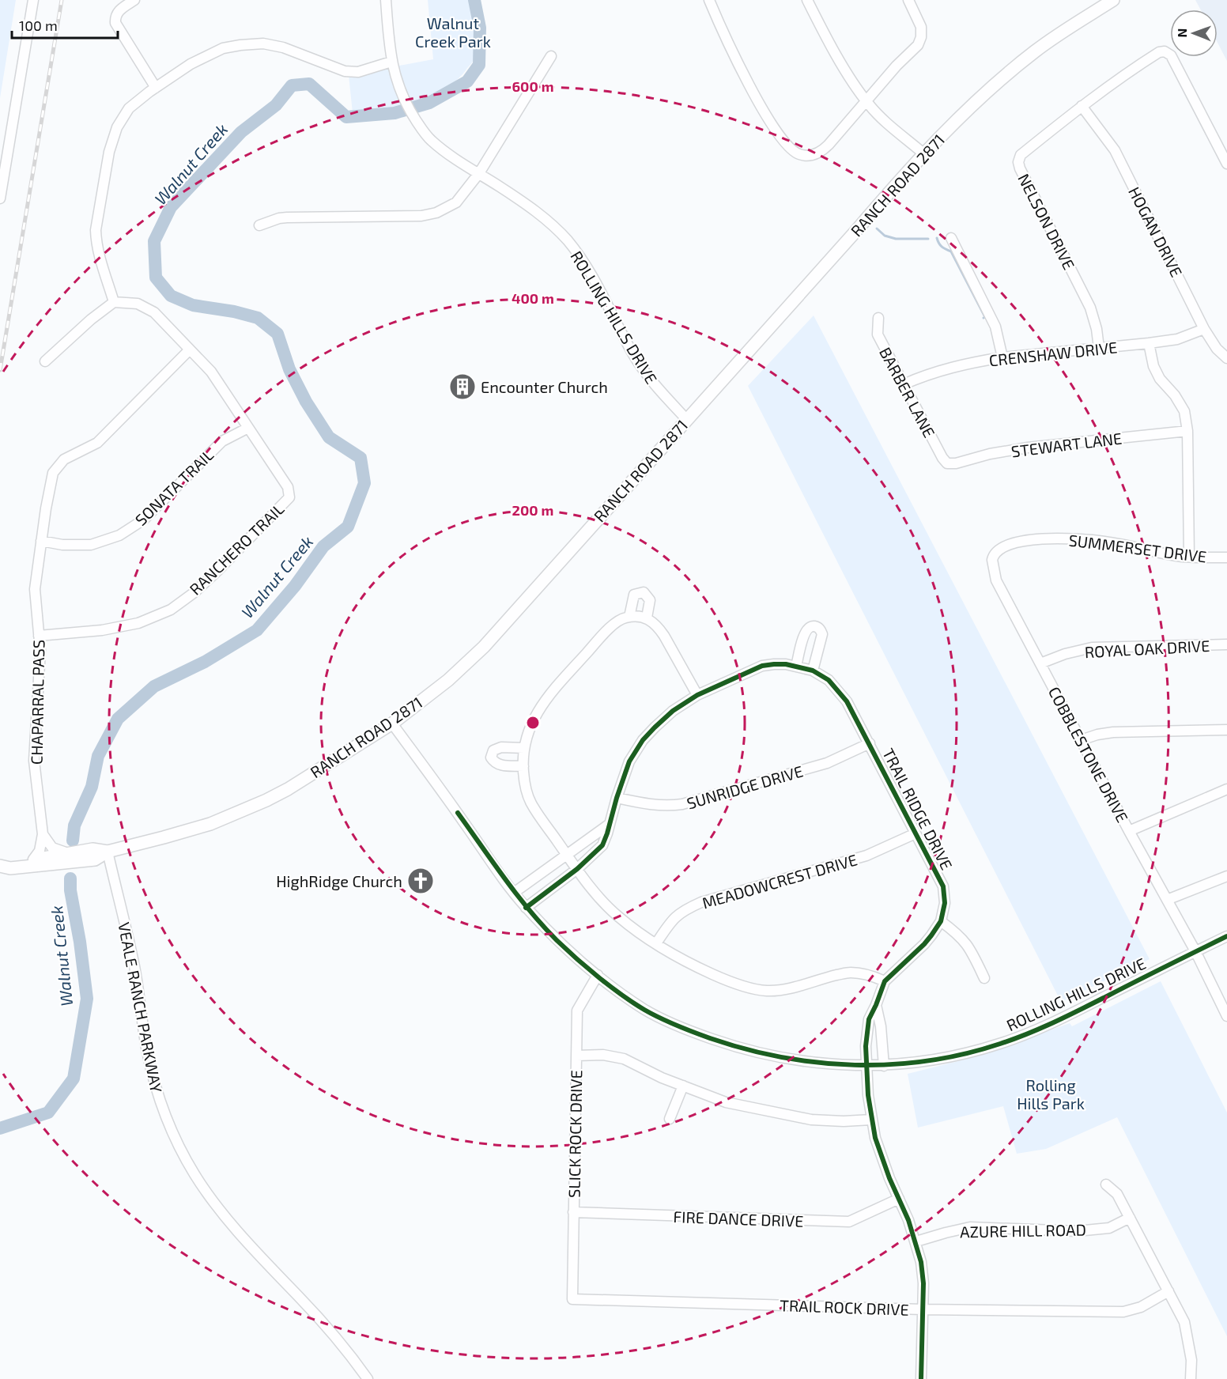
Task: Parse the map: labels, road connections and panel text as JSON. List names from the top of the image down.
{
  "streets": {
    "main road": ["RANCH ROAD 2871"],
    "street": [
      "NELSON DRIVE",
      "HOGAN DRIVE",
      "ROLLING HILLS DRIVE",
      "CRENSHAW DRIVE",
      "BARBER LANE",
      "STEWART LANE",
      "SONATA TRAIL",
      "SUMMERSET DRIVE",
      "RANCHERO TRAIL",
      "ROYAL OAK DRIVE",
      "CHAPARRAL PASS",
      "COBBLESTONE DRIVE",
      "SUNRIDGE DRIVE",
      "TRAIL RIDGE DRIVE",
      "MEADOWCREST DRIVE",
      "VEALE RANCH PARKWAY",
      "SLICK ROCK DRIVE",
      "FIRE DANCE DRIVE",
      "AZURE HILL ROAD",
      "TRAIL ROCK DRIVE"
    ]
  },
  "crossings": [
    ["RANCH ROAD 2871", "ROLLING HILLS DRIVE"],
    ["RANCH ROAD 2871", "CHAPARRAL PASS"],
    ["RANCH ROAD 2871", "VEALE RANCH PARKWAY"],
    ["NELSON DRIVE", "HOGAN DRIVE"],
    ["NELSON DRIVE", "CRENSHAW DRIVE"],
    ["HOGAN DRIVE", "CRENSHAW DRIVE"],
    ["ROLLING HILLS DRIVE", "COBBLESTONE DRIVE"],
    ["ROLLING HILLS DRIVE", "TRAIL RIDGE DRIVE"],
    ["ROLLING HILLS DRIVE", "SLICK ROCK DRIVE"],
    ["CRENSHAW DRIVE", "BARBER LANE"],
    ["BARBER LANE", "STEWART LANE"],
    ["SONATA TRAIL", "RANCHERO TRAIL"],
    ["SONATA TRAIL", "CHAPARRAL PASS"],
    ["SUMMERSET DRIVE", "COBBLESTONE DRIVE"],
    ["RANCHERO TRAIL", "CHAPARRAL PASS"],
    ["ROYAL OAK DRIVE", "COBBLESTONE DRIVE"],
    ["SUNRIDGE DRIVE", "TRAIL RIDGE DRIVE"],
    ["TRAIL RIDGE DRIVE", "MEADOWCREST DRIVE"],
    ["TRAIL RIDGE DRIVE", "FIRE DANCE DRIVE"],
    ["TRAIL RIDGE DRIVE", "AZURE HILL ROAD"],
    ["TRAIL RIDGE DRIVE", "TRAIL ROCK DRIVE"],
    ["SLICK ROCK DRIVE", "FIRE DANCE DRIVE"],
    ["SLICK ROCK DRIVE", "TRAIL ROCK DRIVE"]
  ],
  "water": ["Walnut Creek"],
  "parks": ["Walnut Creek Park", "Rolling Hills Park"],
  "places": {
    "building": ["Encounter Church"],
    "church": ["HighRidge Church"]
  },
  "scale_bar": "100 m",
  "north": "left",
  "rings": ["600 m", "400 m", "200 m"]
}
